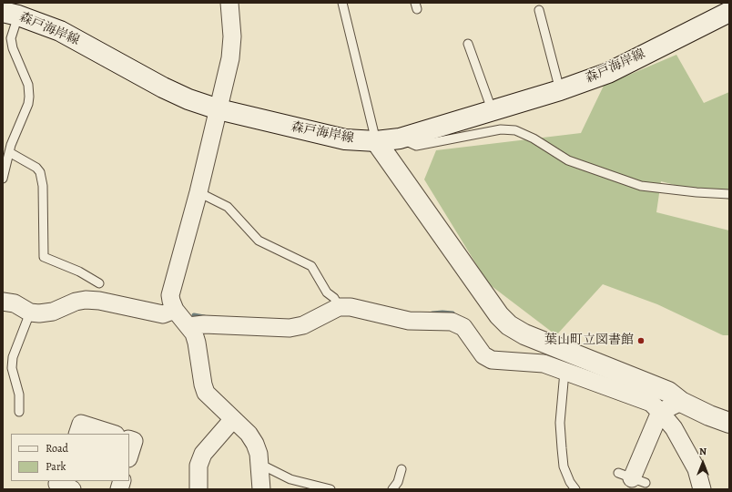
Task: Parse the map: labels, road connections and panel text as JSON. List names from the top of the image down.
{
  "streets": {
    "main road": ["森戸海岸線"]
  },
  "places": ["葉山町立図書館"],
  "legend": ["Road", "Park"],
  "north": "top"
}
